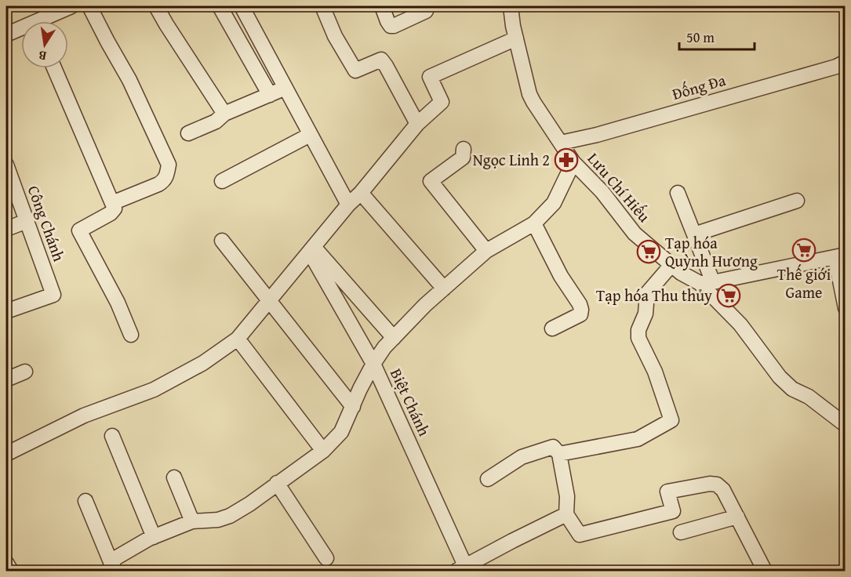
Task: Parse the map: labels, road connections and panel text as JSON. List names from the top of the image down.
{
  "streets": {
    "street": [
      "Đống Đa",
      "Lưu Chí Hiếu",
      "Công Chánh",
      "Biệt Chánh"
    ]
  },
  "crossings": [
    ["Đống Đa", "Lưu Chí Hiếu"]
  ],
  "places": {
    "pharmacy": ["Ngọc Linh 2"],
    "supermarket": ["Thế giới Game", "Tạp hóa Quỳnh Hương", "Tạp hóa Thu thủy"]
  },
  "scale_bar": "50 m",
  "north": "bottom"
}
